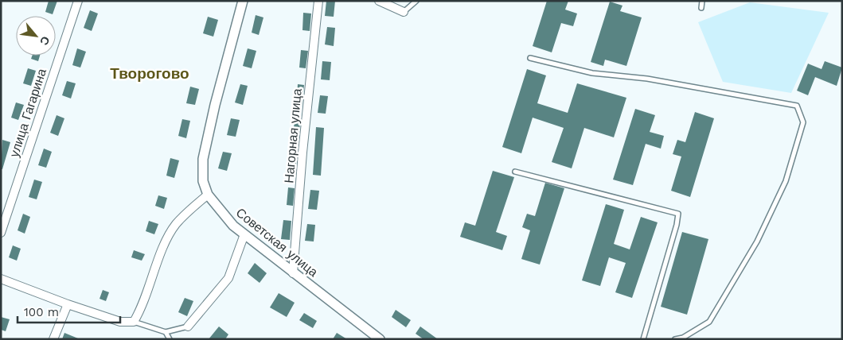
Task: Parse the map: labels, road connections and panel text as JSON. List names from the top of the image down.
{
  "streets": {
    "street": ["улица Гагарина", "Нагорная улица", "Советская улица"]
  },
  "crossings": [
    ["Нагорная улица", "Советская улица"]
  ],
  "districts": ["Творогово"],
  "scale_bar": "100 m",
  "north": "bottom right"
}
